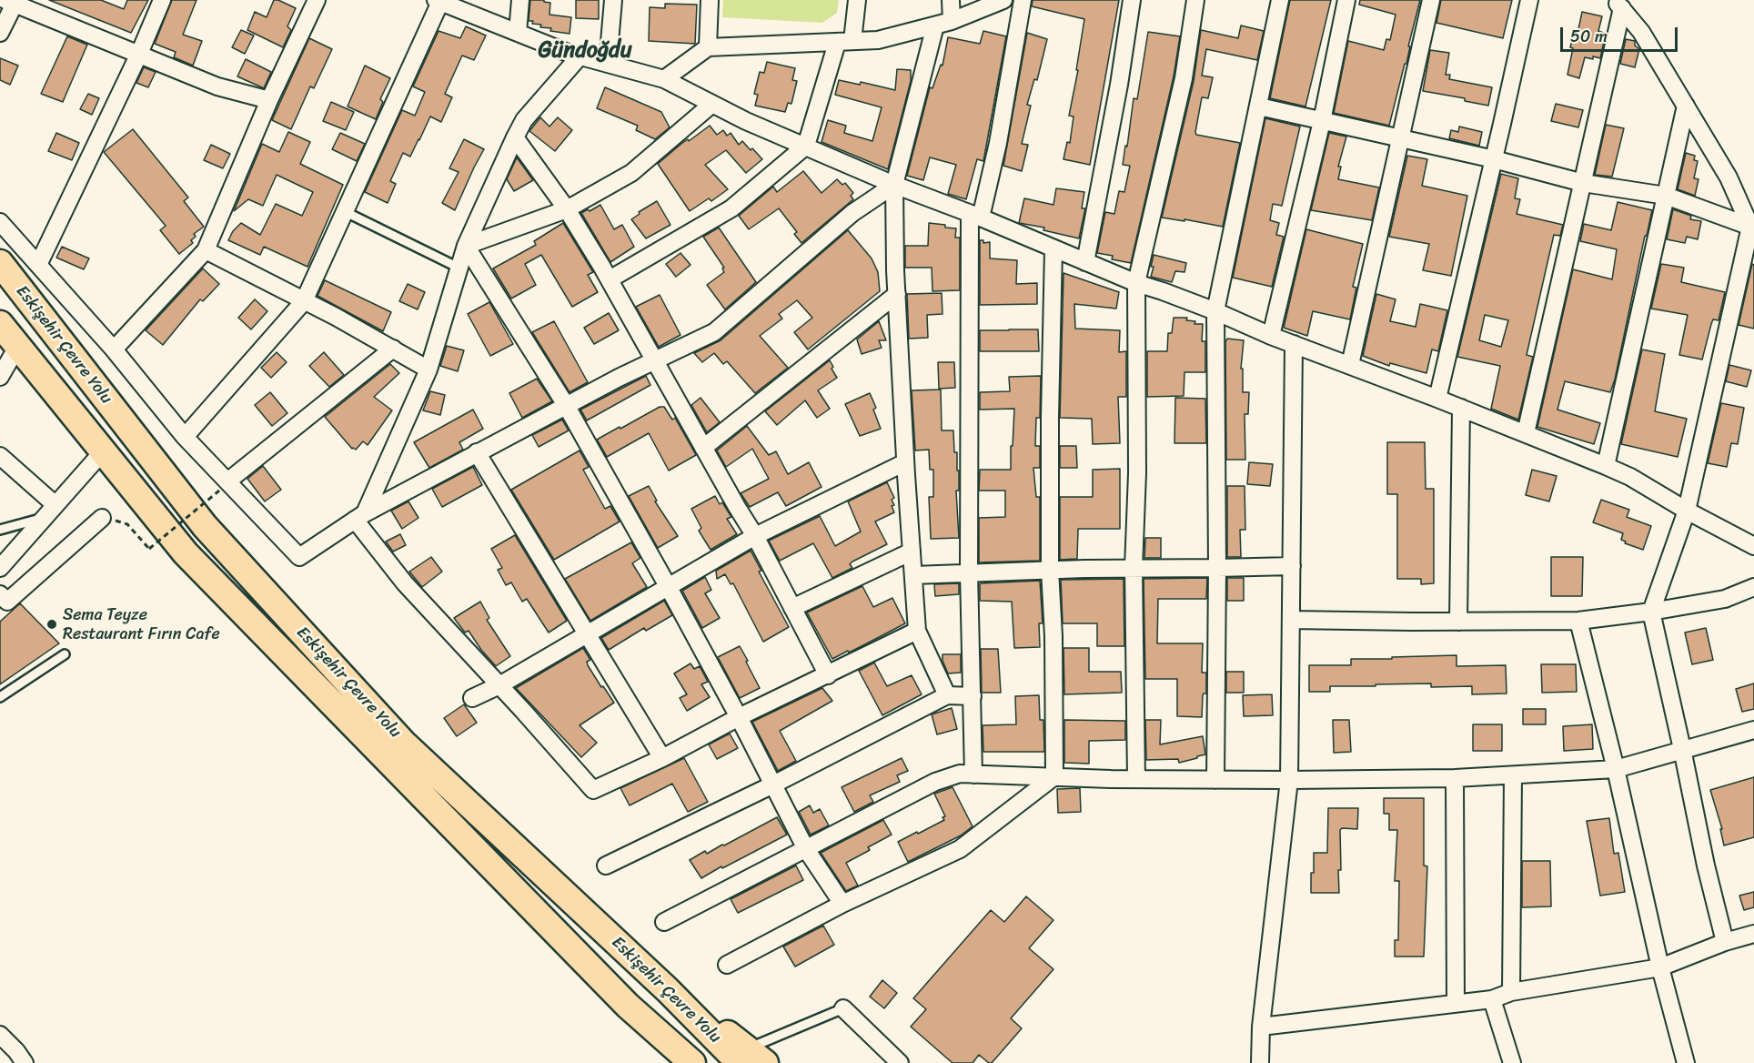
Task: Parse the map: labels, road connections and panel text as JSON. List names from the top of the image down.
{
  "streets": {
    "highway": ["Eskişehir Çevre Yolu"]
  },
  "districts": ["Gündoğdu"],
  "places": ["Sema Teyze Restaurant Fırın Cafe"],
  "scale_bar": "50 m"
}
